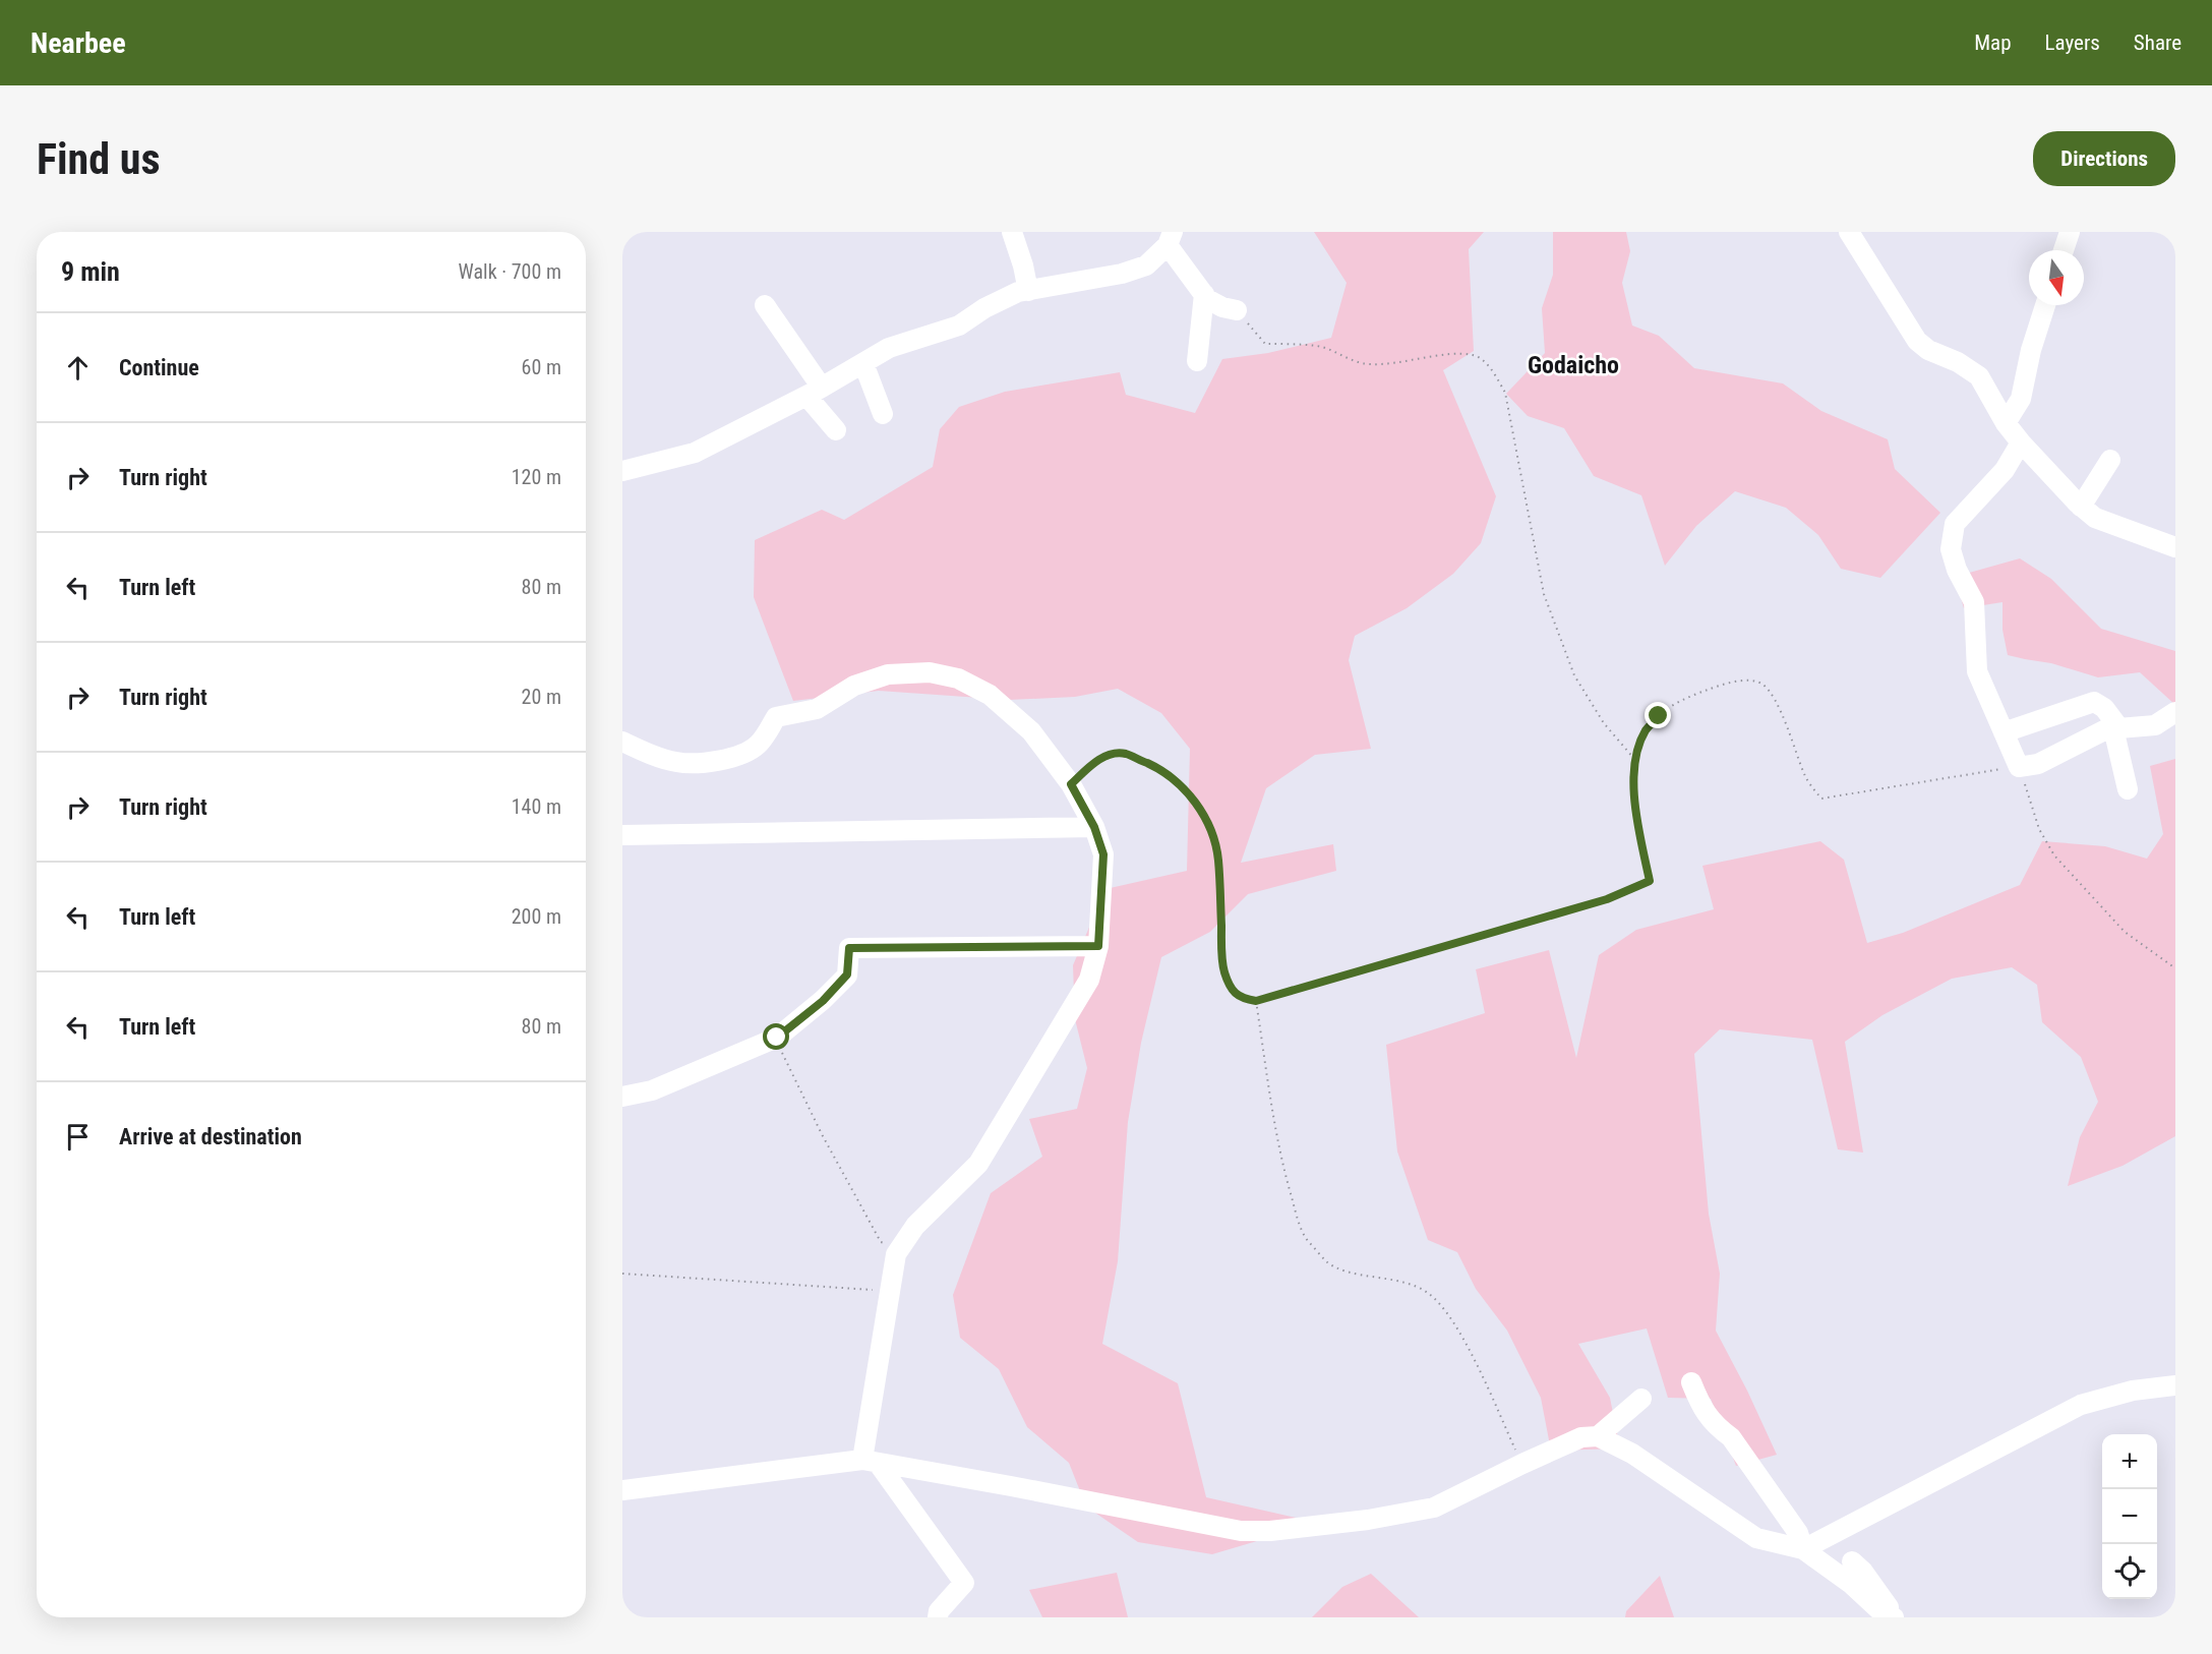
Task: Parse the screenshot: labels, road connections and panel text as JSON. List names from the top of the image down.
{
  "districts": ["Godaicho"],
  "north": "bottom",
  "page": {
    "header": "Nearbee",
    "nav": ["Map", "Layers", "Share"],
    "buttons": "Directions",
    "title": "Find us",
    "heading": ["9 min", "Walk · 700 m"],
    "list": [
      ["Continue", "60 m"],
      ["Turn right", "120 m"],
      ["Turn left", "80 m"],
      ["Turn right", "20 m"],
      ["Turn right", "140 m"],
      ["Turn left", "200 m"],
      ["Turn left", "80 m"],
      "Arrive at destination"
    ],
    "map_buttons": ["+", "−"]
  }
}
